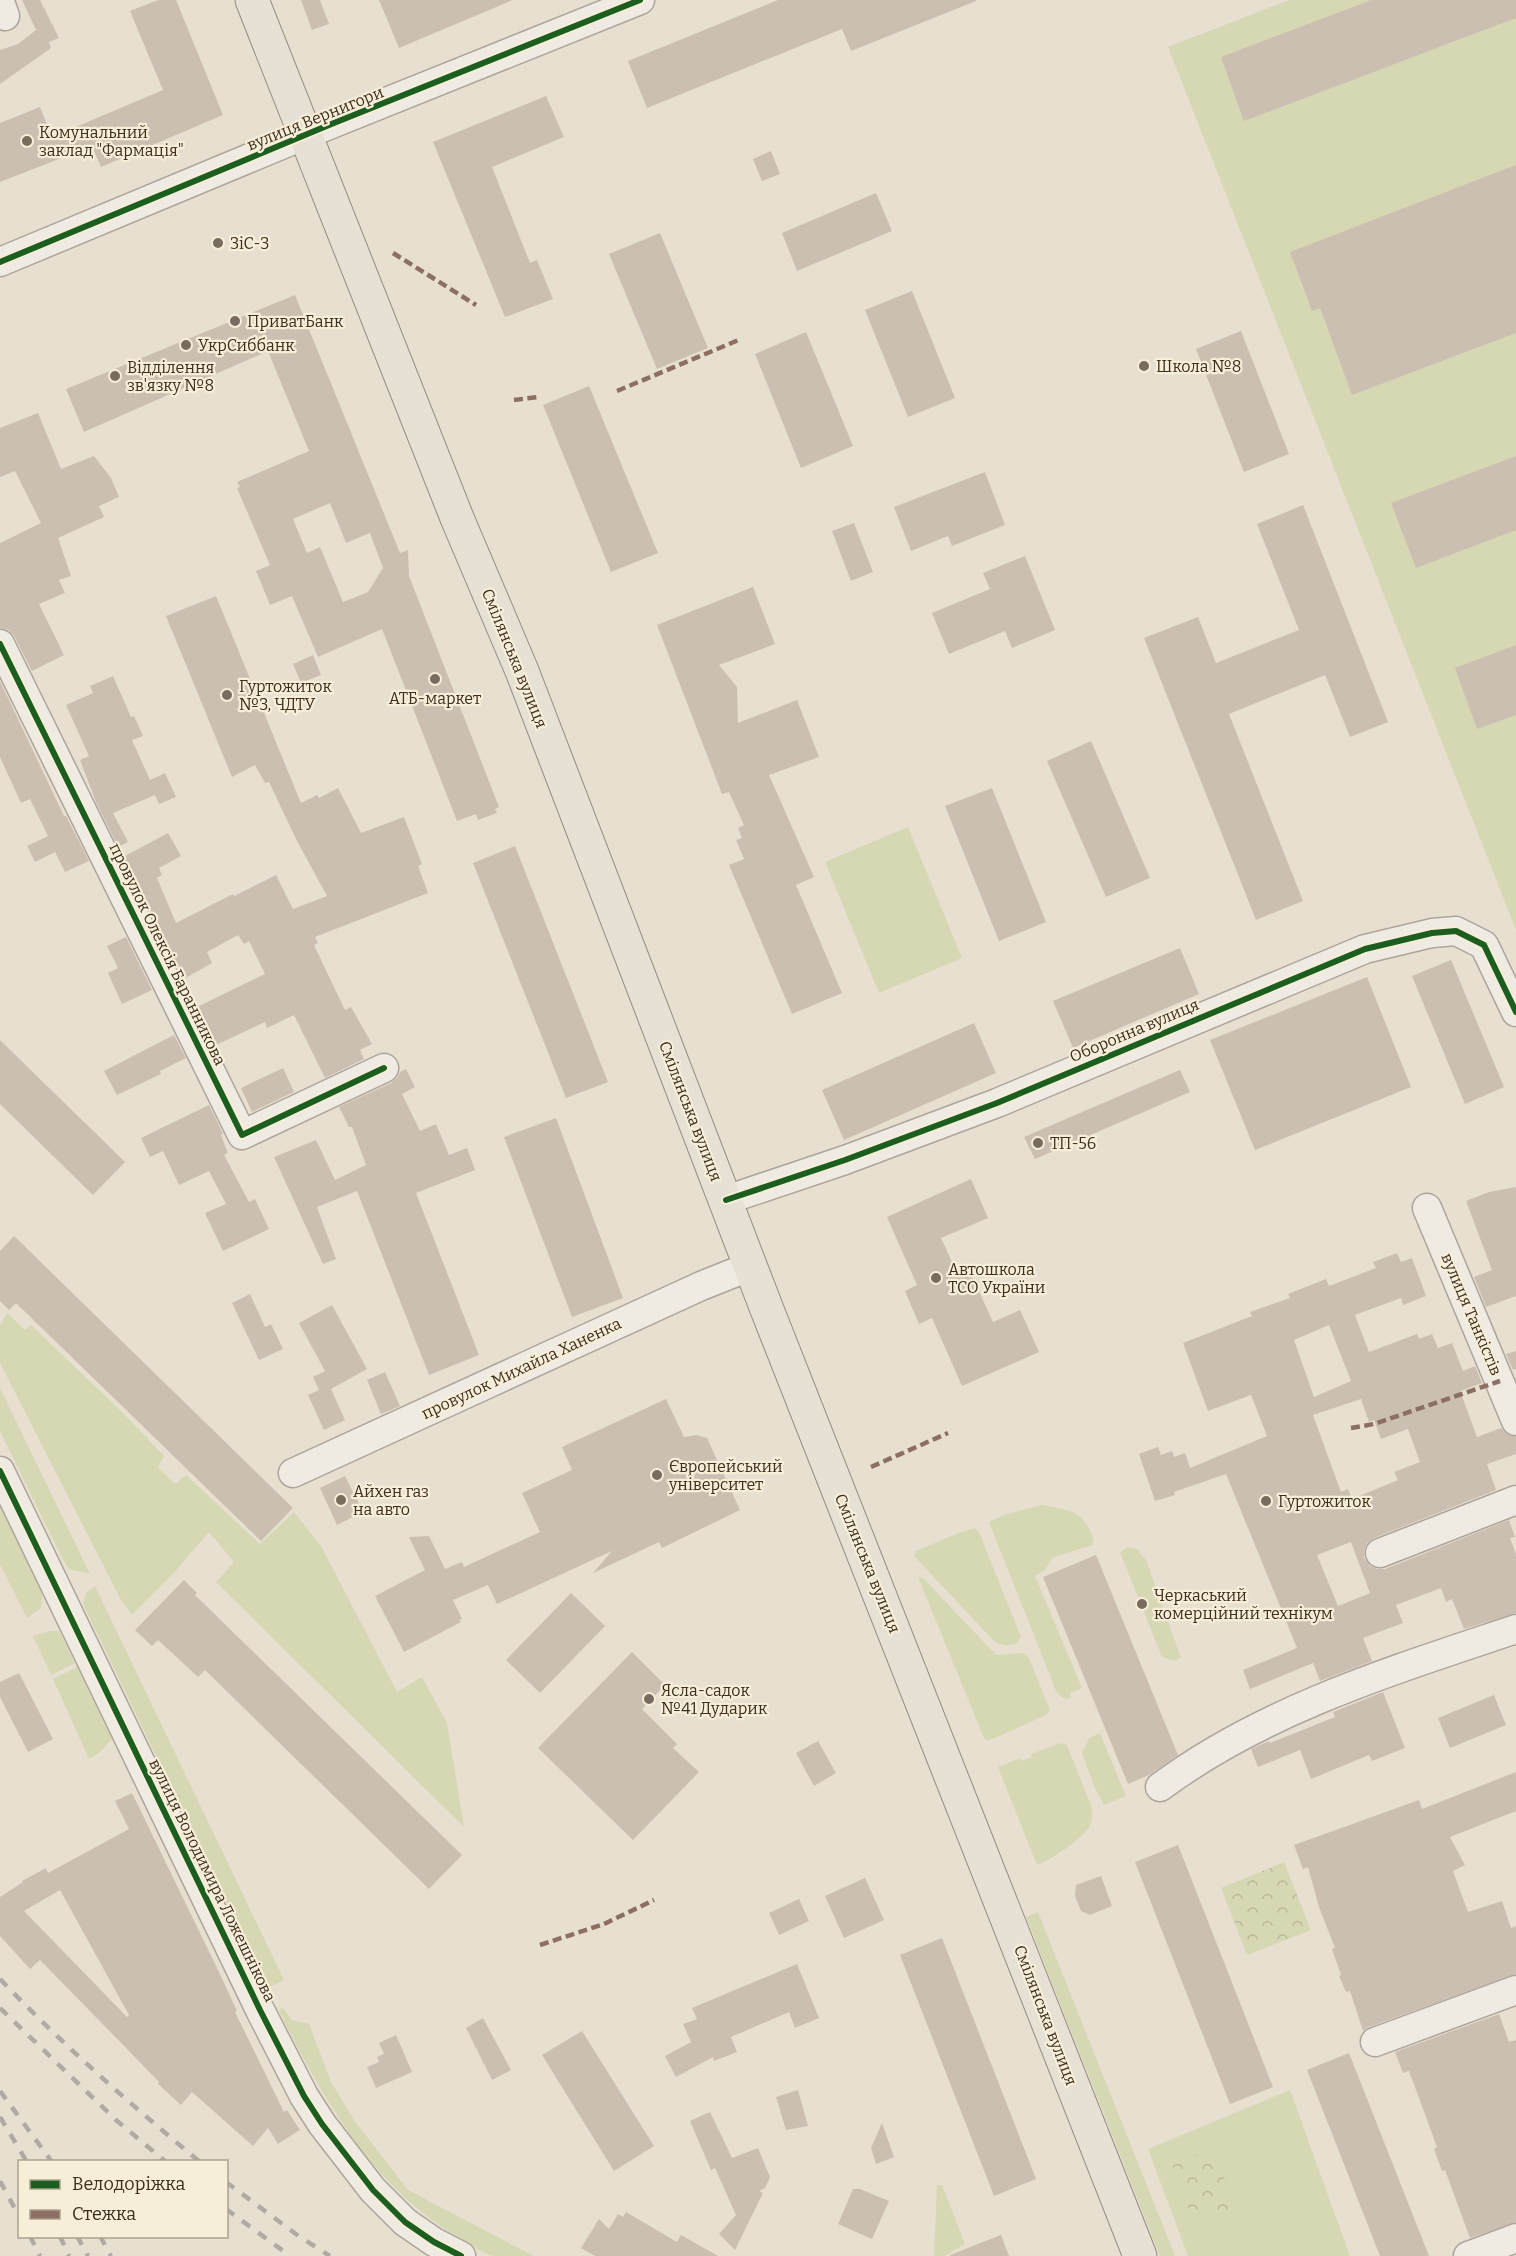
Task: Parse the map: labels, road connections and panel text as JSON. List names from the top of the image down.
{
  "streets": {
    "main road": ["Смілянська вулиця"],
    "street": [
      "вулиця Вернигори",
      "провулок Олексія Баранникова",
      "Оборонна вулиця",
      "вулиця Танкістів",
      "провулок Михайла Ханенка",
      "вулиця Володимира Ложешнікова"
    ]
  },
  "crossings": [
    ["вулиця Вернигори", "Смілянська вулиця"],
    ["Смілянська вулиця", "Оборонна вулиця"],
    ["Смілянська вулиця", "провулок Михайла Ханенка"]
  ],
  "places": [
    "Комунальний заклад \"Фармація\"",
    "ЗіС-3",
    "ПриватБанк",
    "УкрСиббанк",
    "Школа №8",
    "Відділення зв'язку №8",
    "АТБ-маркет",
    "Гуртожиток №3, ЧДТУ",
    "ТП-56",
    "Автошкола ТСО України",
    "Європейський університет",
    "Айхен газ на авто",
    "Гуртожиток",
    "Черкаський комерційний технікум",
    "Ясла-садок №41 Дударик"
  ],
  "legend": ["Велодоріжка", "Стежка"]
}
